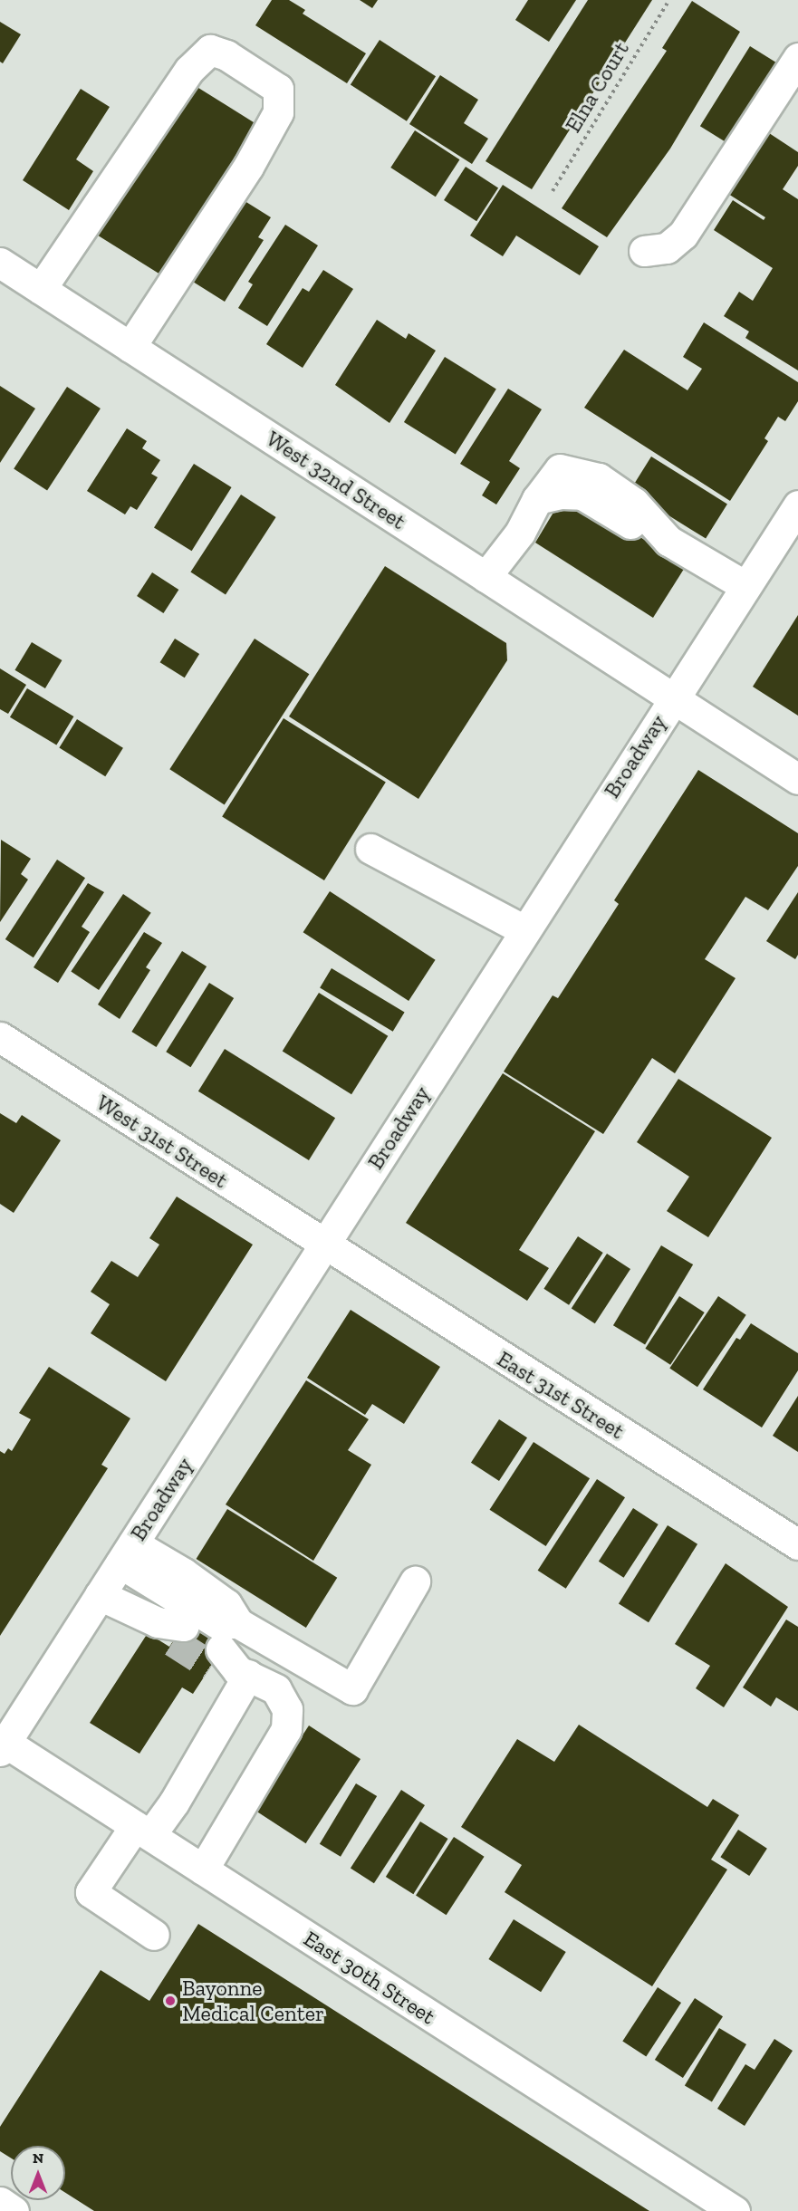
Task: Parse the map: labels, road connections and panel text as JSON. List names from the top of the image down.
{
  "streets": {
    "street": [
      "West 32nd Street",
      "Broadway",
      "West 31st Street",
      "East 31st Street",
      "East 30th Street"
    ],
    "path": ["Elna Court"]
  },
  "crossings": [
    ["West 32nd Street", "Broadway"],
    ["Broadway", "West 31st Street"],
    ["Broadway", "East 31st Street"],
    ["Broadway", "East 30th Street"],
    ["West 31st Street", "East 31st Street"]
  ],
  "places": ["Bayonne Medical Center"],
  "north": "top"
}
